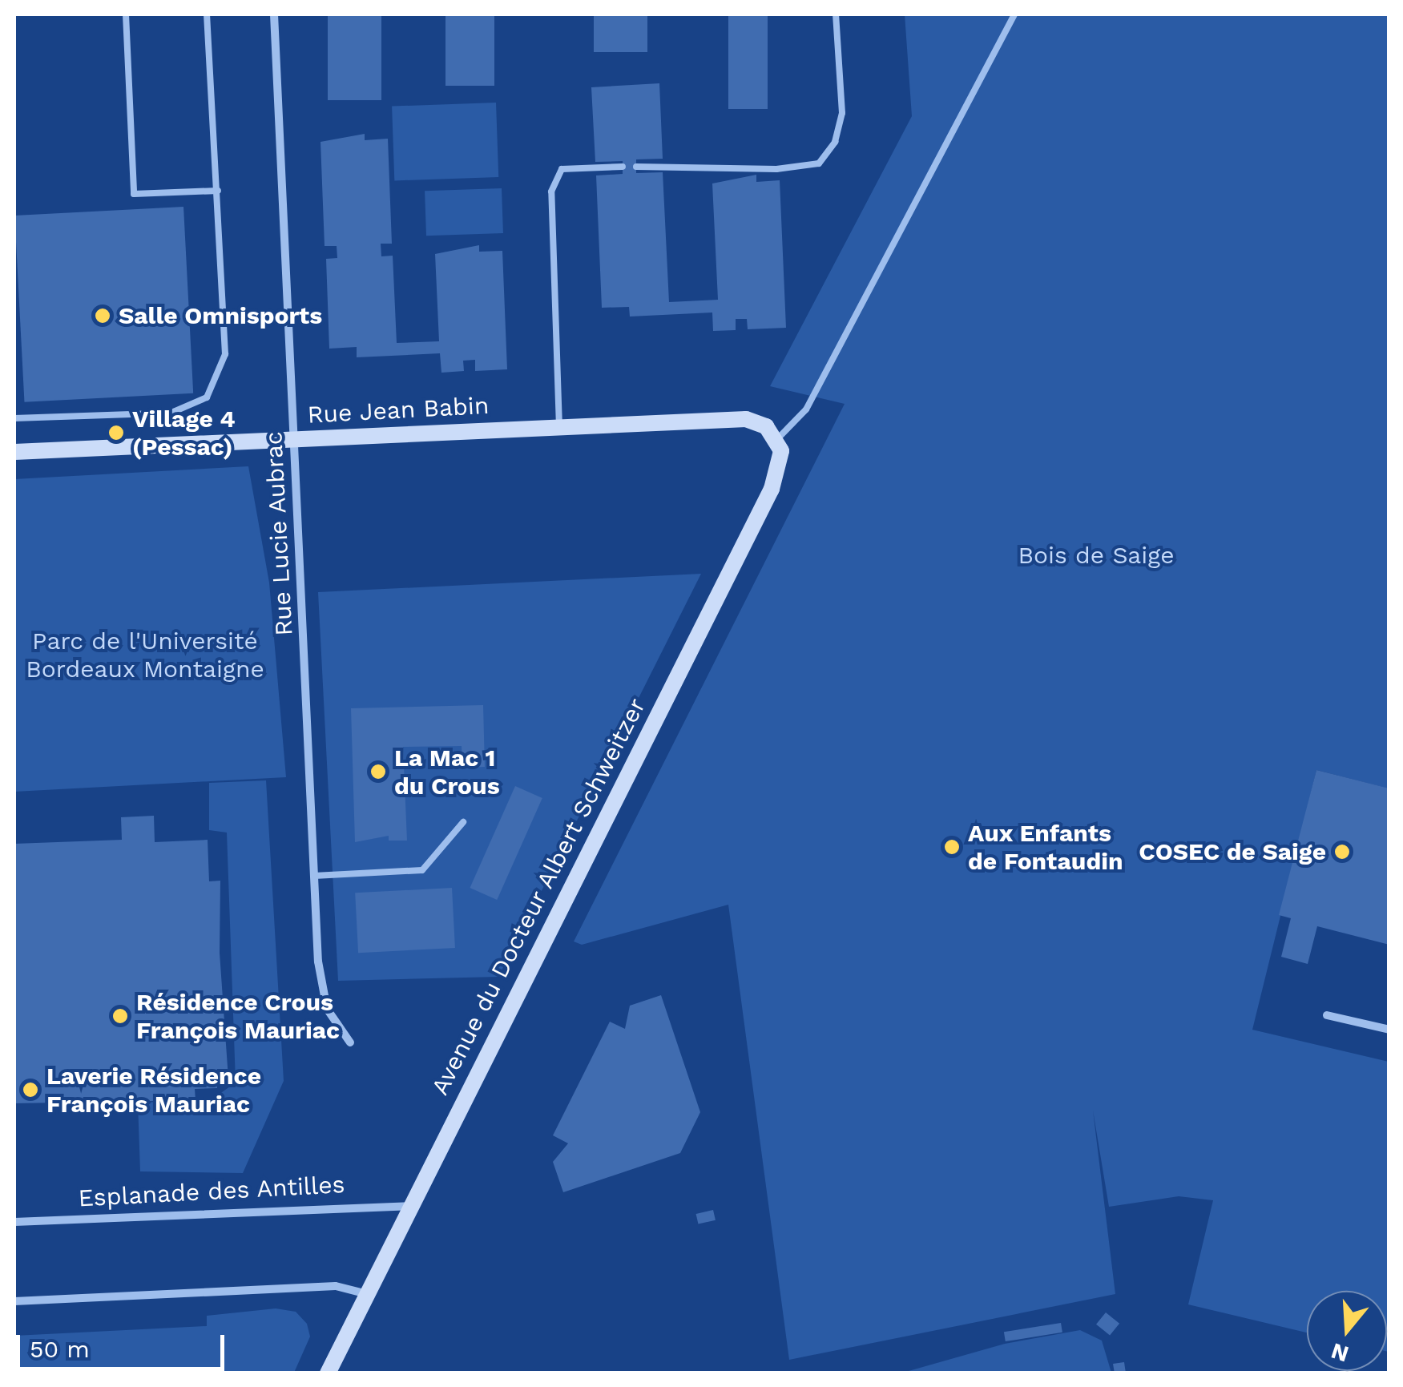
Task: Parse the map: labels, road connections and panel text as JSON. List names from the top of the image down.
{
  "streets": {
    "street": [
      "Rue Jean Babin",
      "Rue Lucie Aubrac",
      "Avenue du Docteur Albert Schweitzer",
      "Esplanade des Antilles"
    ]
  },
  "crossings": [
    ["Rue Jean Babin", "Rue Lucie Aubrac"],
    ["Rue Jean Babin", "Avenue du Docteur Albert Schweitzer"],
    ["Avenue du Docteur Albert Schweitzer", "Esplanade des Antilles"]
  ],
  "parks": ["Bois de Saige", "Parc de l'Université Bordeaux Montaigne"],
  "places": [
    "Salle Omnisports",
    "Village 4 (Pessac)",
    "La Mac 1 du Crous",
    "Aux Enfants de Fontaudin",
    "COSEC de Saige",
    "Résidence Crous François Mauriac",
    "Laverie Résidence François Mauriac"
  ],
  "scale_bar": "50 m",
  "north": "bottom"
}
